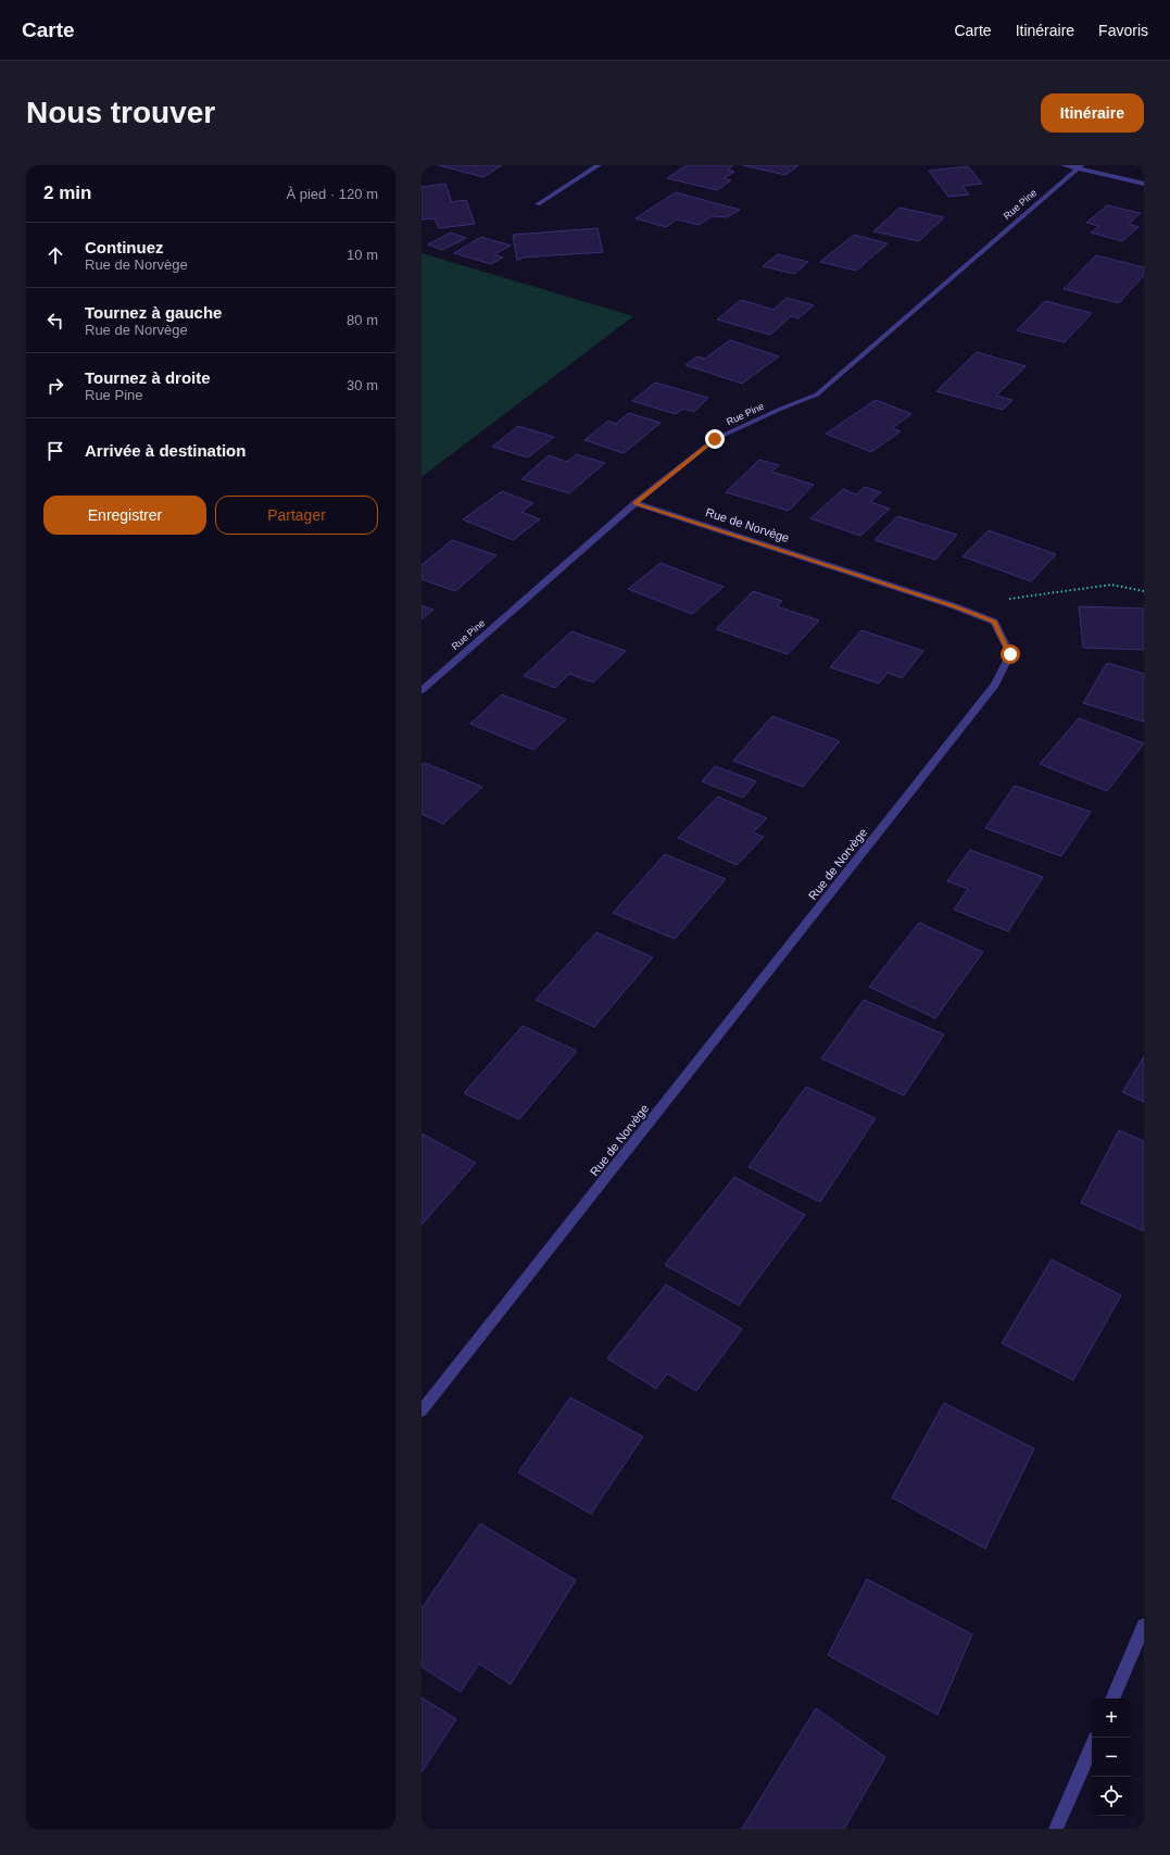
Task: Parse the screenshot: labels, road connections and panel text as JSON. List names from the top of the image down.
{
  "streets": {
    "street": ["Rue Pine", "Rue de Norvège"]
  },
  "crossings": [
    ["Rue Pine", "Rue de Norvège"]
  ],
  "page": {
    "header": "Carte",
    "nav": ["Carte", "Itinéraire", "Favoris"],
    "buttons": [
      "Itinéraire",
      ["Enregistrer", "Partager"]
    ],
    "title": "Nous trouver",
    "heading": ["2 min", "À pied · 120 m"],
    "list": [
      ["Continuez", "Rue de Norvège", "10 m"],
      ["Tournez à gauche", "Rue de Norvège", "80 m"],
      ["Tournez à droite", "Rue Pine", "30 m"],
      "Arrivée à destination"
    ],
    "map_buttons": ["+", "−"]
  }
}
